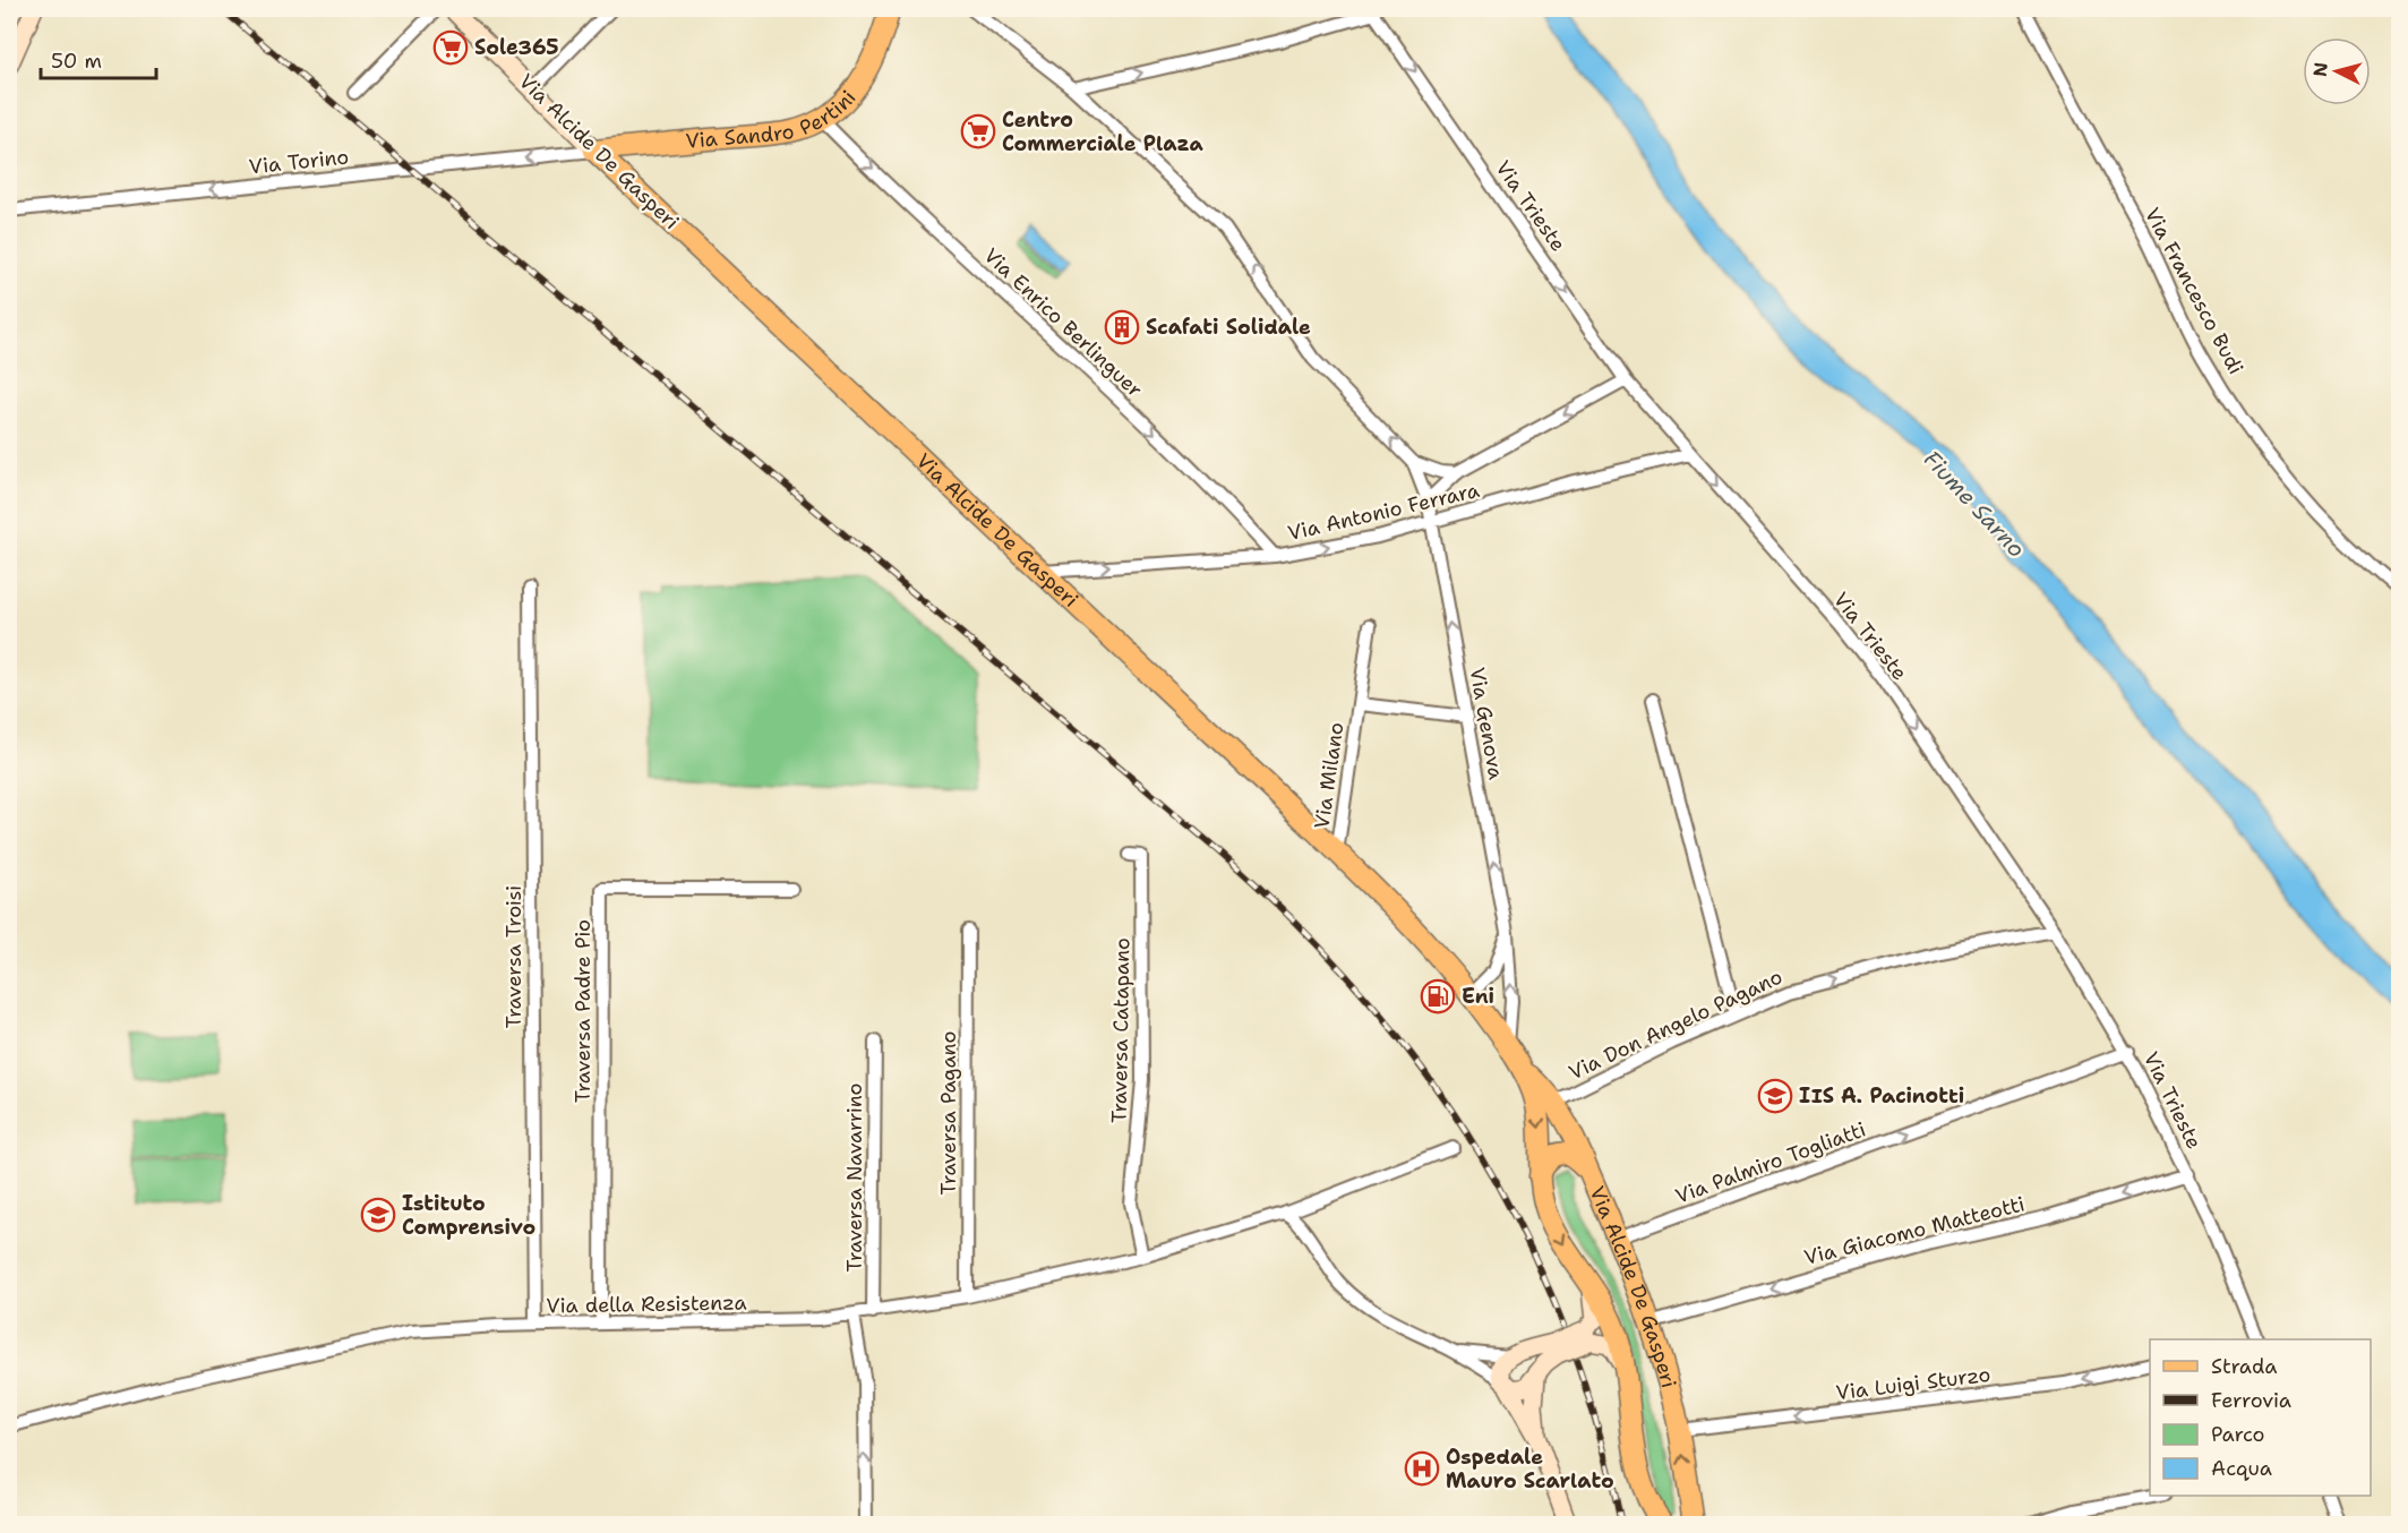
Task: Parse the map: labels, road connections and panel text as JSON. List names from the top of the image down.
{
  "streets": {
    "main road": ["Via Sandro Pertini", "Via Alcide De Gasperi"],
    "street": [
      "Via Torino",
      "Via Trieste",
      "Via Francesco Budi",
      "Via Enrico Berlinguer",
      "Via Antonio Ferrara",
      "Via Genova",
      "Via Milano",
      "Traversa Troisi",
      "Traversa Padre Pio",
      "Via Don Angelo Pagano",
      "Traversa Catapano",
      "Traversa Pagano",
      "Via Palmiro Togliatti",
      "Traversa Navarrino",
      "Via Giacomo Matteotti",
      "Via della Resistenza",
      "Via Luigi Sturzo"
    ]
  },
  "crossings": [
    ["Via Sandro Pertini", "Via Alcide De Gasperi"],
    ["Via Sandro Pertini", "Via Torino"],
    ["Via Sandro Pertini", "Via Enrico Berlinguer"],
    ["Via Alcide De Gasperi", "Via Torino"],
    ["Via Alcide De Gasperi", "Via Antonio Ferrara"],
    ["Via Alcide De Gasperi", "Via Genova"],
    ["Via Alcide De Gasperi", "Via Milano"],
    ["Via Alcide De Gasperi", "Via Don Angelo Pagano"],
    ["Via Alcide De Gasperi", "Via Palmiro Togliatti"],
    ["Via Alcide De Gasperi", "Via Giacomo Matteotti"],
    ["Via Alcide De Gasperi", "Via Luigi Sturzo"],
    ["Via Trieste", "Via Antonio Ferrara"],
    ["Via Trieste", "Via Don Angelo Pagano"],
    ["Via Trieste", "Via Palmiro Togliatti"],
    ["Via Trieste", "Via Giacomo Matteotti"],
    ["Via Enrico Berlinguer", "Via Antonio Ferrara"],
    ["Via Antonio Ferrara", "Via Genova"],
    ["Via Genova", "Via Milano"],
    ["Traversa Troisi", "Via della Resistenza"],
    ["Traversa Padre Pio", "Via della Resistenza"],
    ["Traversa Catapano", "Via della Resistenza"],
    ["Traversa Pagano", "Via della Resistenza"],
    ["Traversa Navarrino", "Via della Resistenza"]
  ],
  "one_way": [
    "Via Torino",
    "Via Trieste",
    "Via Enrico Berlinguer",
    "Via Antonio Ferrara",
    "Via Genova",
    "Via Don Angelo Pagano",
    "Via Palmiro Togliatti",
    "Via Giacomo Matteotti",
    "Via Luigi Sturzo"
  ],
  "water": ["Fiume Sarno"],
  "places": {
    "supermarket": ["Sole365", "Centro Commerciale Plaza"],
    "building": ["Scafati Solidale"],
    "fuel station": ["Eni"],
    "school or university": ["IIS A. Pacinotti", "Istituto Comprensivo"],
    "hospital": ["Ospedale Mauro Scarlato"]
  },
  "legend": [
    "Strada",
    "Ferrovia",
    "Parco",
    "Acqua"
  ],
  "scale_bar": "50 m",
  "north": "left"
}
